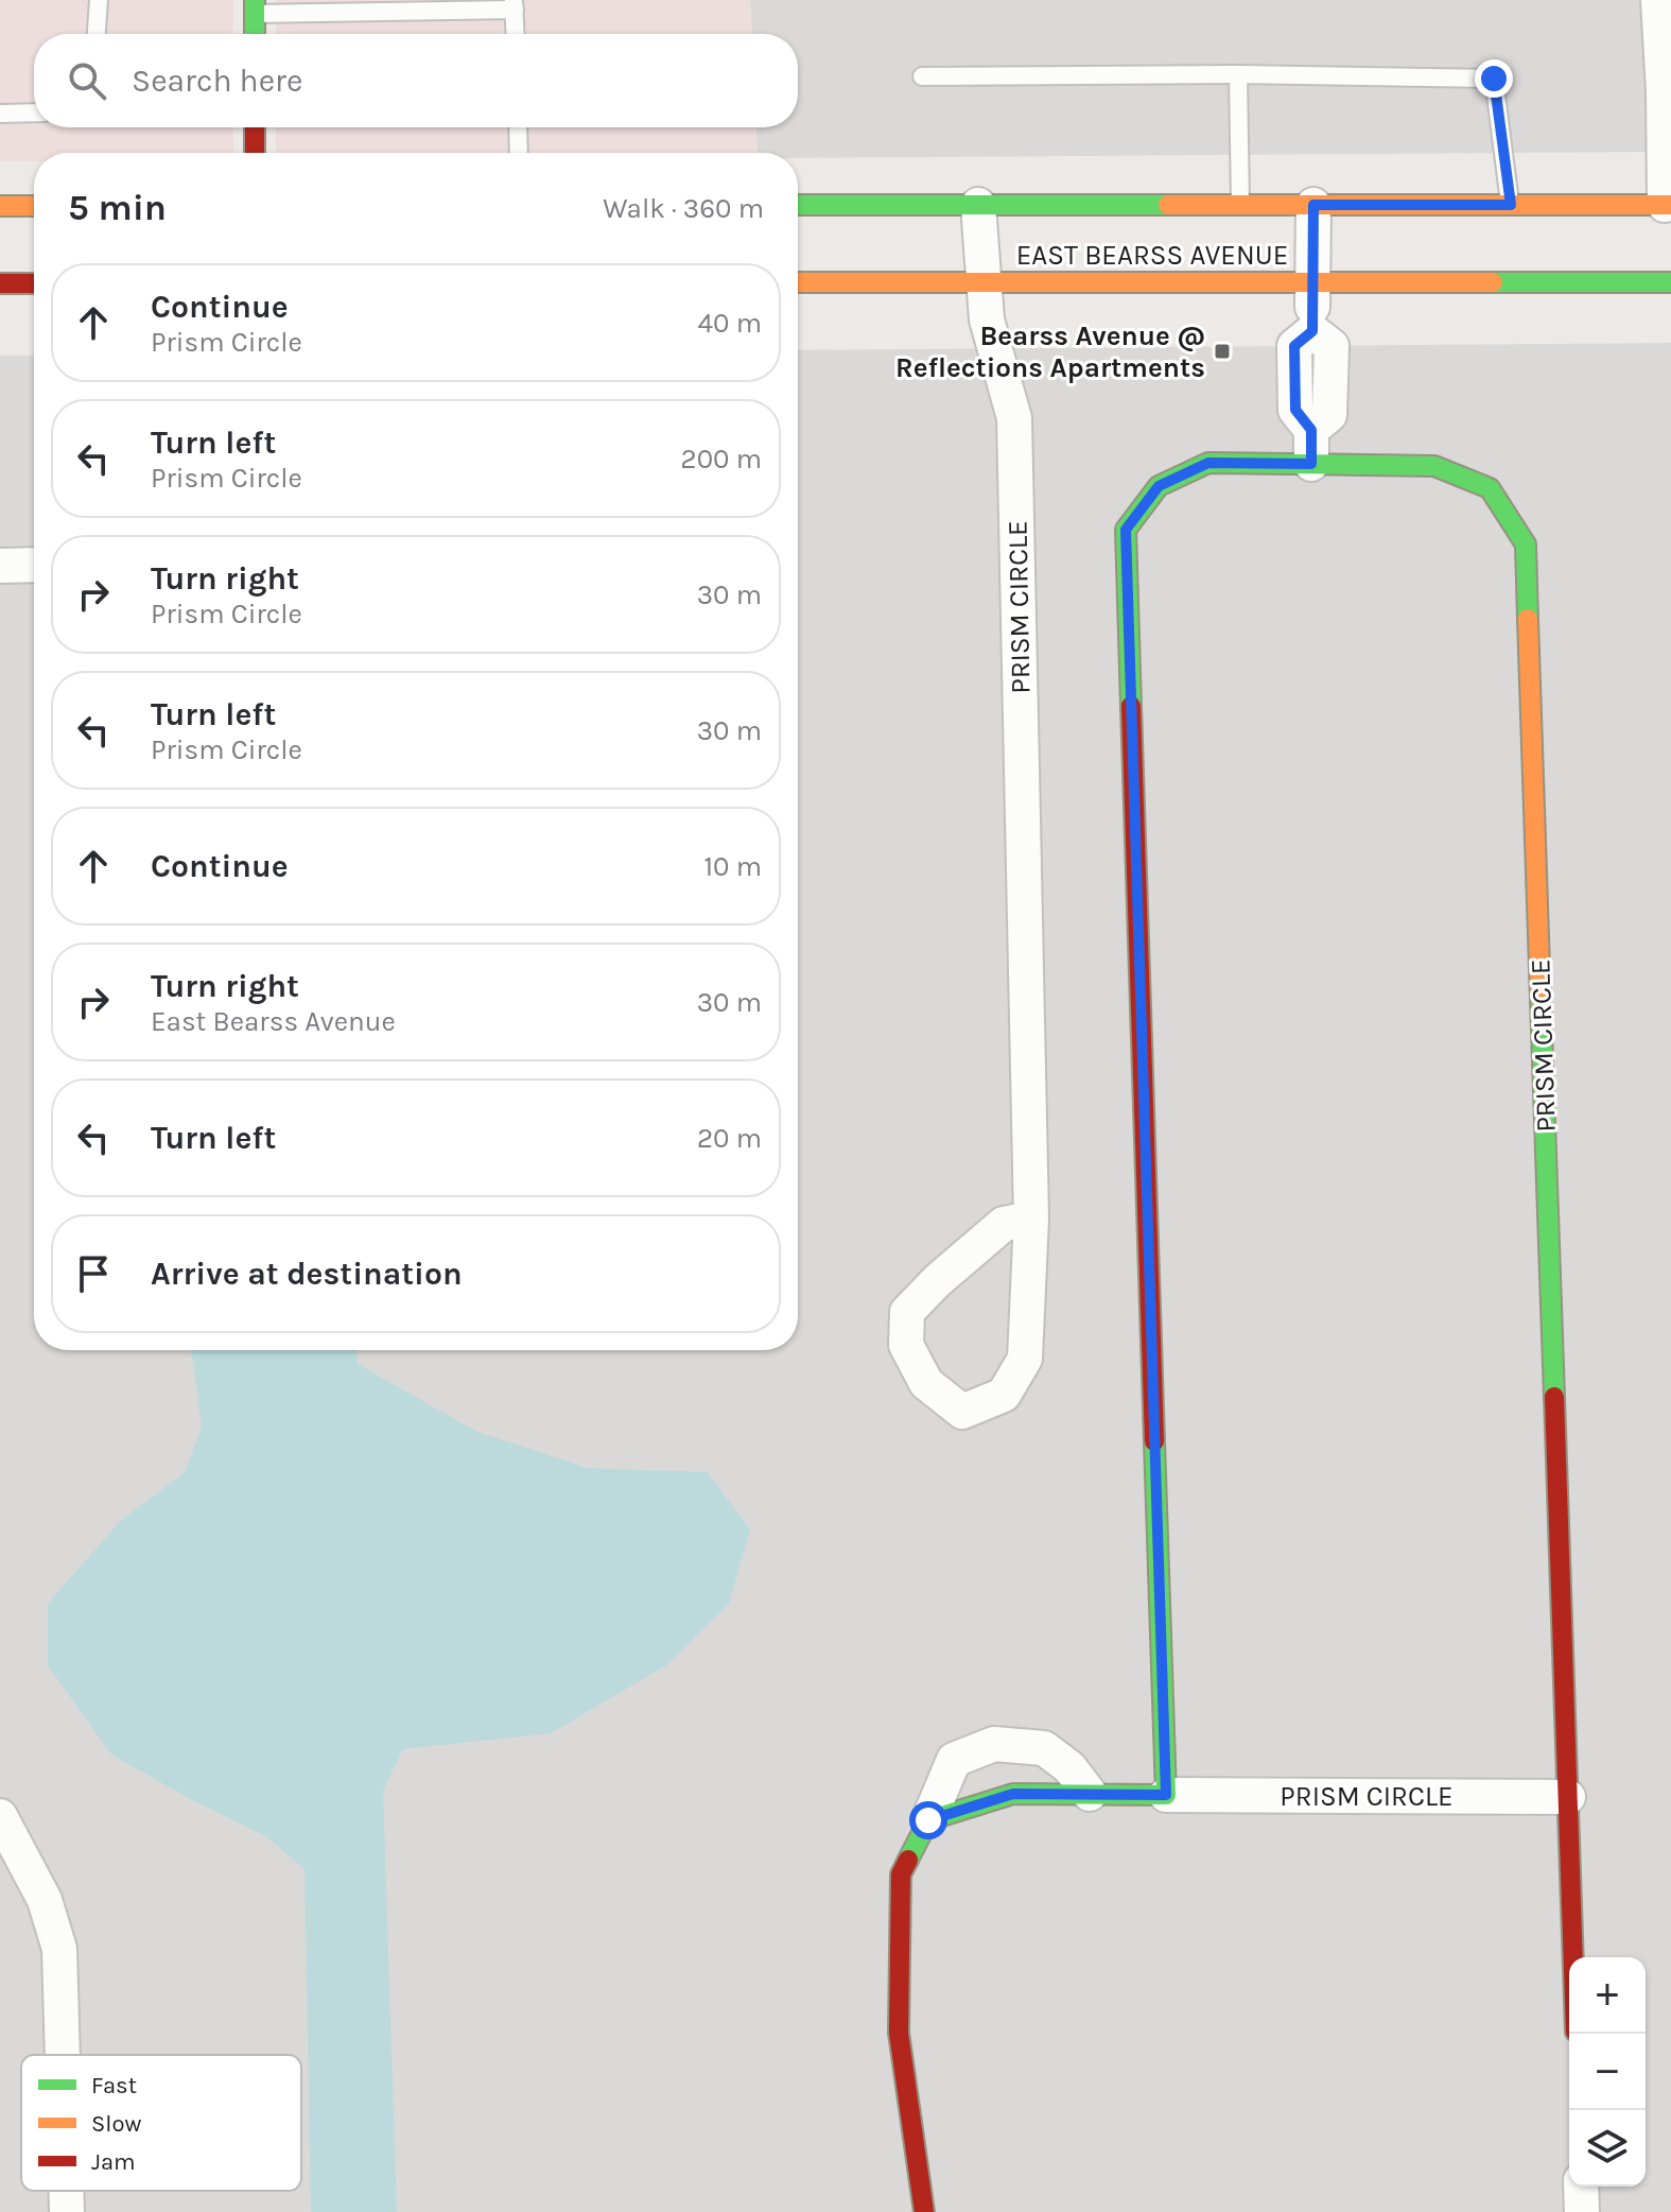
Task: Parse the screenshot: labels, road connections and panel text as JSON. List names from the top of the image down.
{
  "streets": {
    "street": ["EAST BEARSS AVENUE", "PRISM CIRCLE"]
  },
  "crossings": [
    ["EAST BEARSS AVENUE", "PRISM CIRCLE"]
  ],
  "places": {
    "transit": ["Bearss Avenue @ Reflections Apartments"]
  },
  "legend": ["Fast", "Slow", "Jam"],
  "page": {
    "search": "Search here",
    "heading": ["5 min", "Walk · 360 m"],
    "list": [
      ["Continue", "Prism Circle", "40 m"],
      ["Turn left", "Prism Circle", "200 m"],
      ["Turn right", "Prism Circle", "30 m"],
      ["Turn left", "Prism Circle", "30 m"],
      ["Continue", "10 m"],
      ["Turn right", "East Bearss Avenue", "30 m"],
      ["Turn left", "20 m"],
      "Arrive at destination"
    ],
    "map_buttons": ["+", "−"]
  }
}
